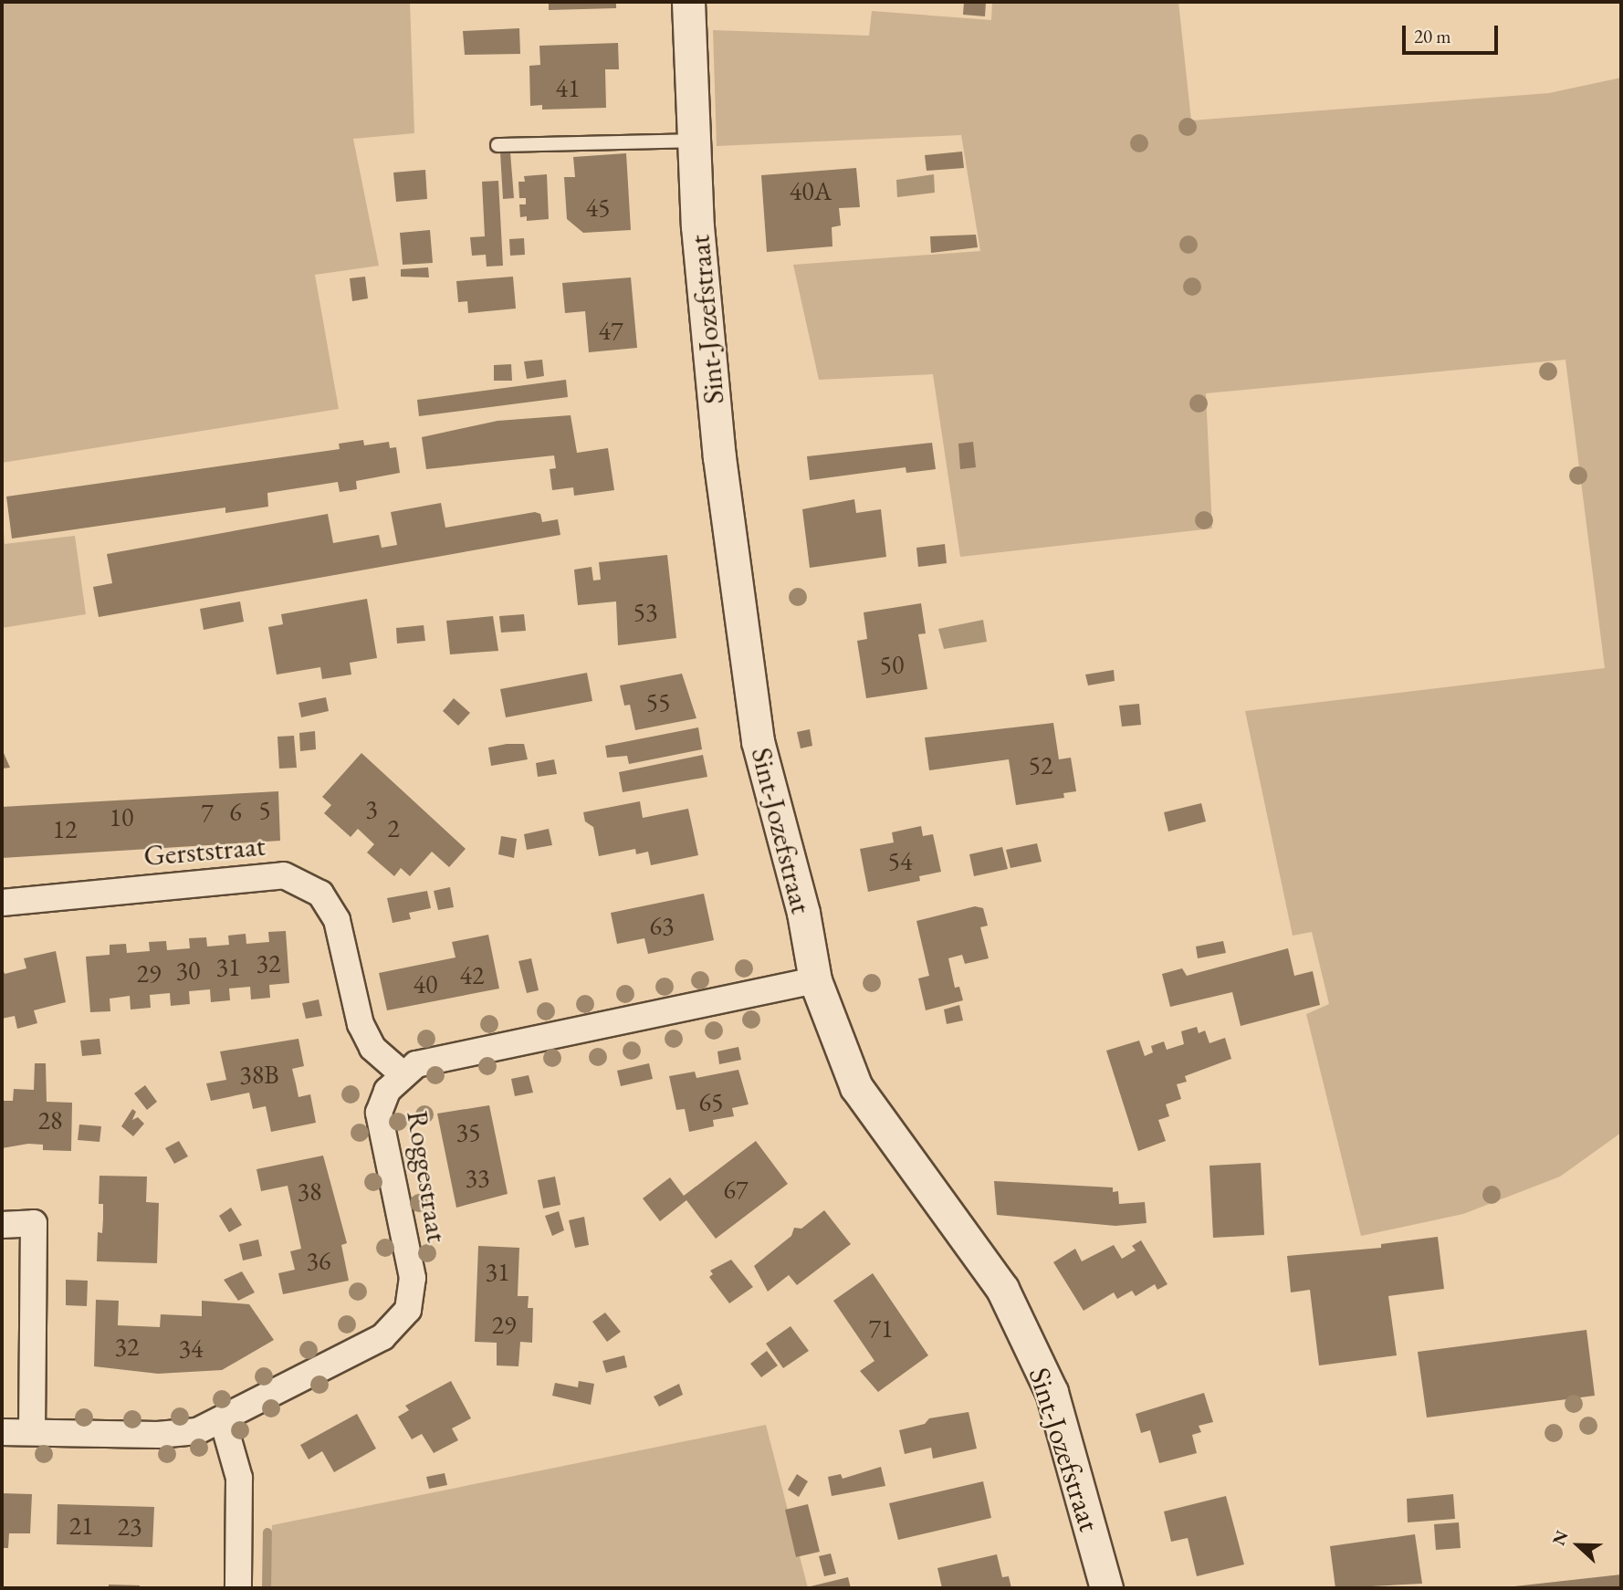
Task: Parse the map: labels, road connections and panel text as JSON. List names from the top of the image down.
{
  "streets": {
    "street": ["Sint-Jozefstraat", "Gerststraat", "Roggestraat"]
  },
  "crossings": [
    ["Sint-Jozefstraat", "Roggestraat"],
    ["Gerststraat", "Roggestraat"]
  ],
  "house_numbers": [
    "41",
    "40A",
    "45",
    "47",
    "53",
    "50",
    "55",
    "52",
    "3",
    "5",
    "6",
    "7",
    "10",
    "2",
    "12",
    "54",
    "63",
    "32",
    "31",
    "30",
    "29",
    "42",
    "40",
    "38B",
    "65",
    "28",
    "35",
    "33",
    "67",
    "38",
    "36",
    "31",
    "29",
    "71",
    "32",
    "34",
    "21",
    "23"
  ],
  "scale_bar": "20 m",
  "north": "left"
}
